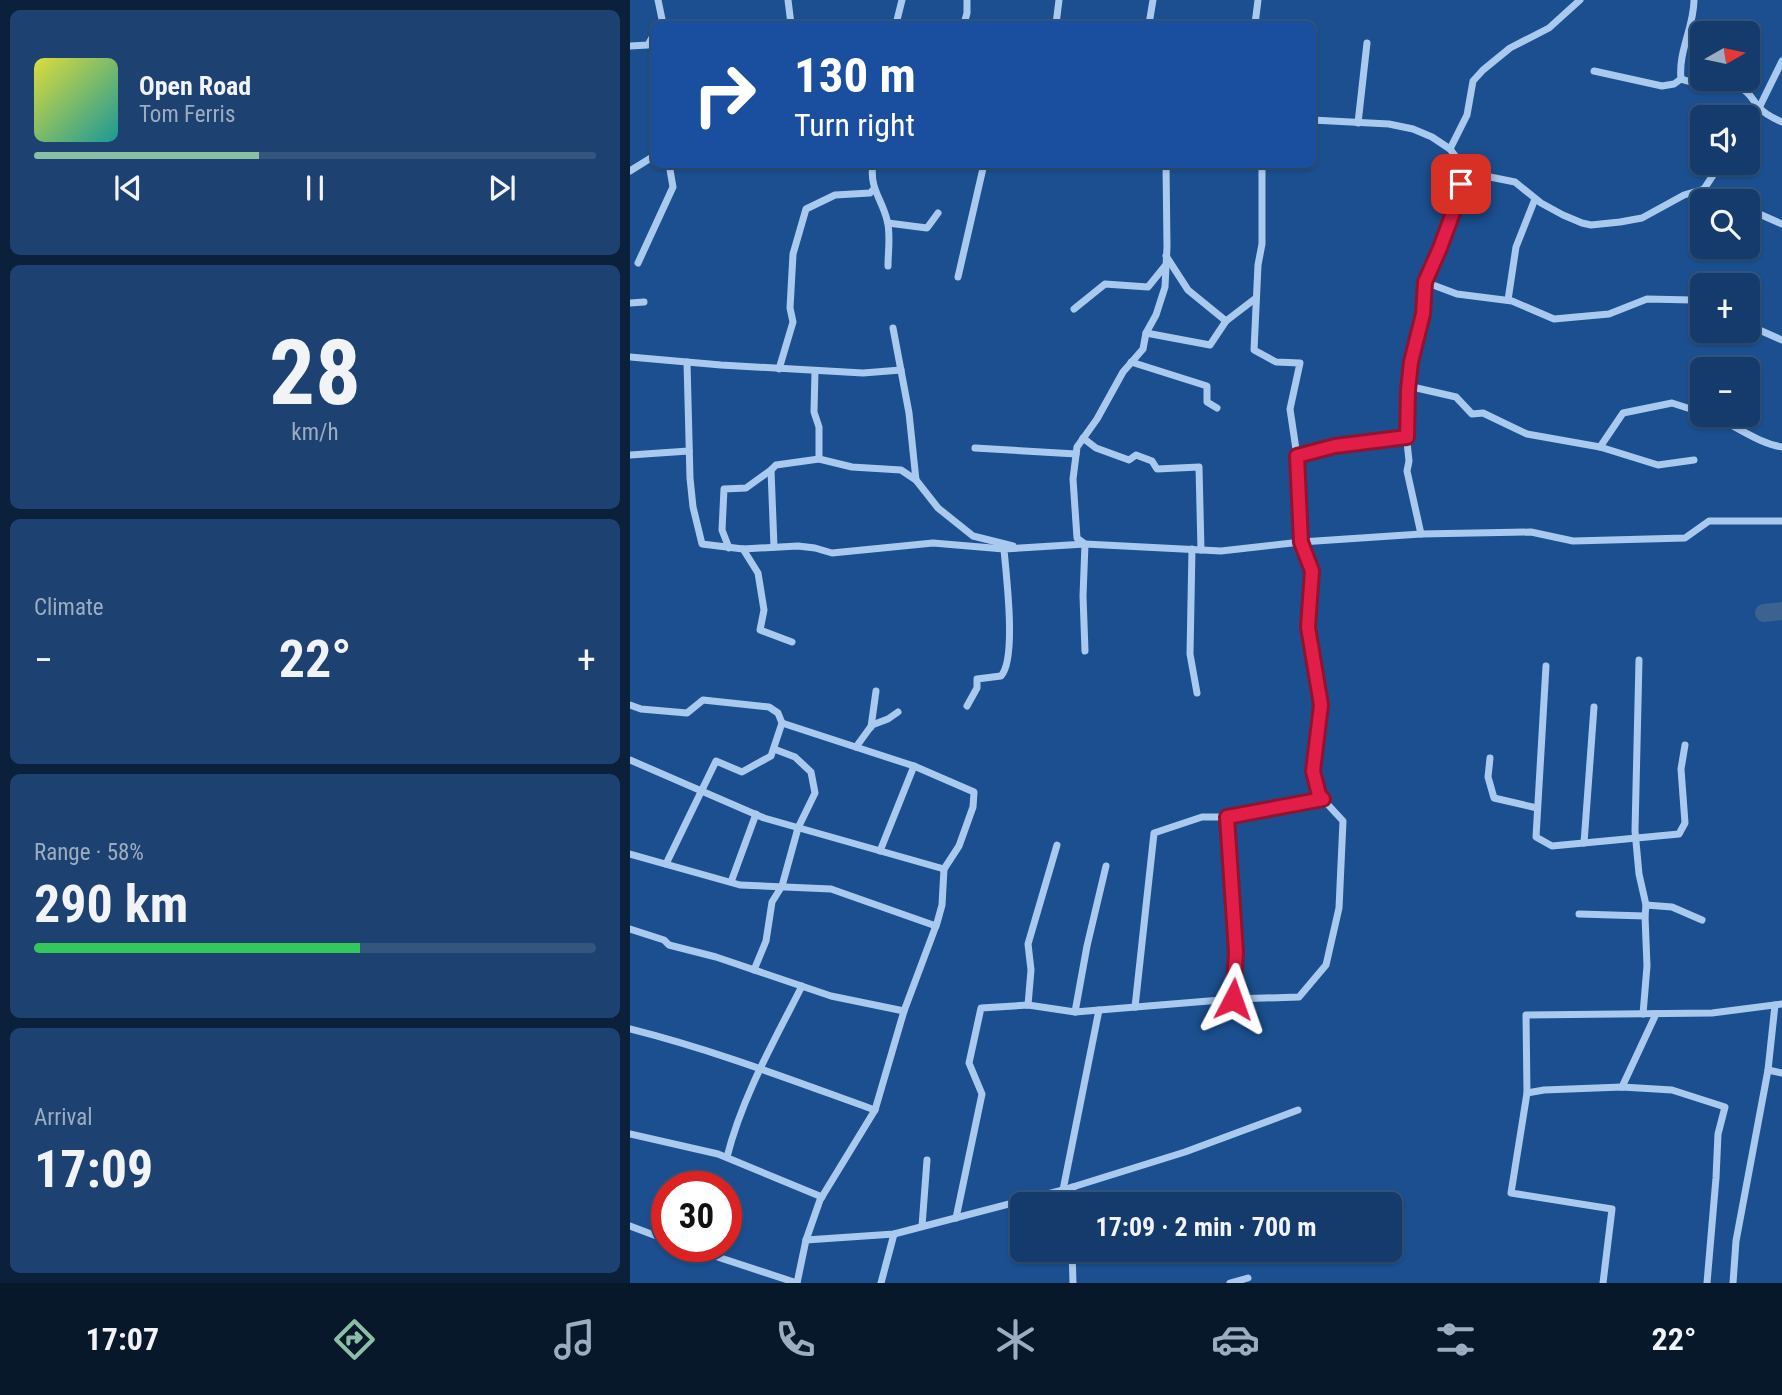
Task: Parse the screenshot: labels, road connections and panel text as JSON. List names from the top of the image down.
{
  "north": "right",
  "page": {
    "map_buttons": ["+", "−"],
    "turn": ["130 m", "Turn right"],
    "song": ["Open Road", "Tom Ferris"],
    "tile": [
      ["28", "km/h"],
      "Climate",
      ["Range · 58%", "290 km"],
      ["Arrival", "17:09"]
    ],
    "heat": ["−", "22°", "+"],
    "limit": "30",
    "trip": "17:09 · 2 min · 700 m",
    "tabs": ["17:07", "22°"]
  }
}
